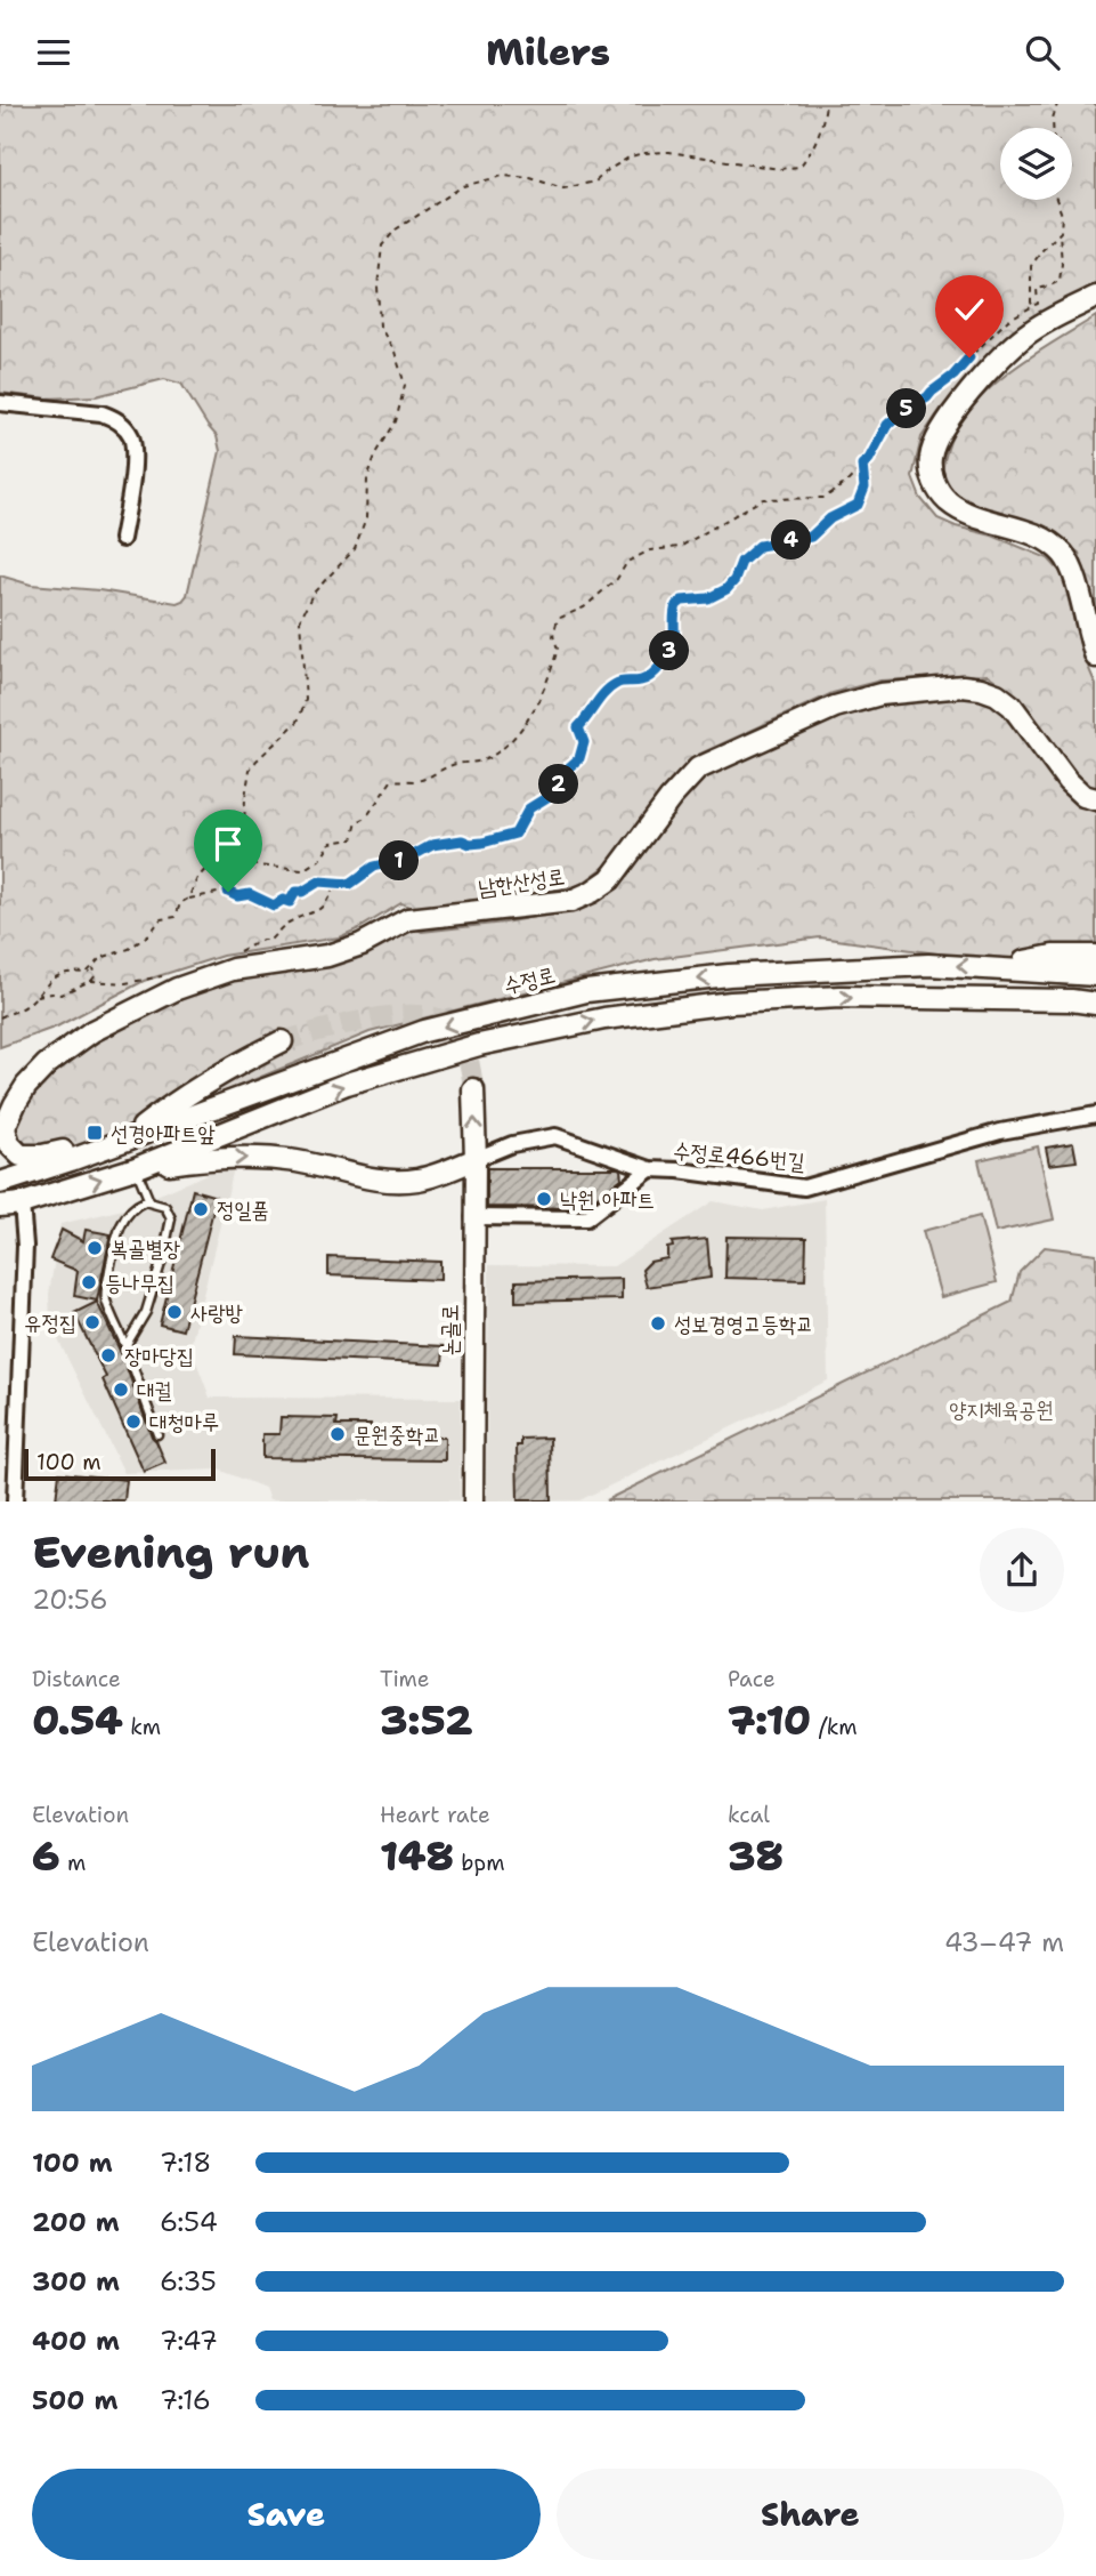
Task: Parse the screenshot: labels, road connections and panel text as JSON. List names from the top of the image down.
{
  "streets": {
    "main road": ["남한산성로", "수정로"],
    "street": ["수정로466번길", "논골로"]
  },
  "crossings": [
    ["수정로466번길", "논골로"]
  ],
  "parks": ["양지체육공원"],
  "places": {
    "transit": ["선경아파트앞"],
    "other": [
      "낙원 아파트",
      "정일품",
      "복골별장",
      "등나무집",
      "사랑방",
      "유정집",
      "성보경영고등학교",
      "장마당집",
      "대궐",
      "대청마루",
      "문원중학교"
    ]
  },
  "scale_bar": "100 m",
  "page": {
    "header": "Milers",
    "pins": [
      "5",
      "4",
      "3",
      "2",
      "1"
    ],
    "scale": "100 m",
    "heading": ["Evening run", "20:56"],
    "stats": [
      ["Distance", "0.54 km"],
      ["Time", "3:52"],
      ["Pace", "7:10 /km"],
      ["Elevation", "6 m"],
      ["Heart rate", "148 bpm"],
      ["kcal", "38"]
    ],
    "chart": ["Elevation", "43–47 m"],
    "list": [
      {
        "name": "100 m",
        "note": "7:18"
      },
      {
        "name": "200 m",
        "note": "6:54"
      },
      {
        "name": "300 m",
        "note": "6:35"
      },
      {
        "name": "400 m",
        "note": "7:47"
      },
      {
        "name": "500 m",
        "note": "7:16"
      }
    ],
    "buttons": ["Save", "Share"]
  }
}
